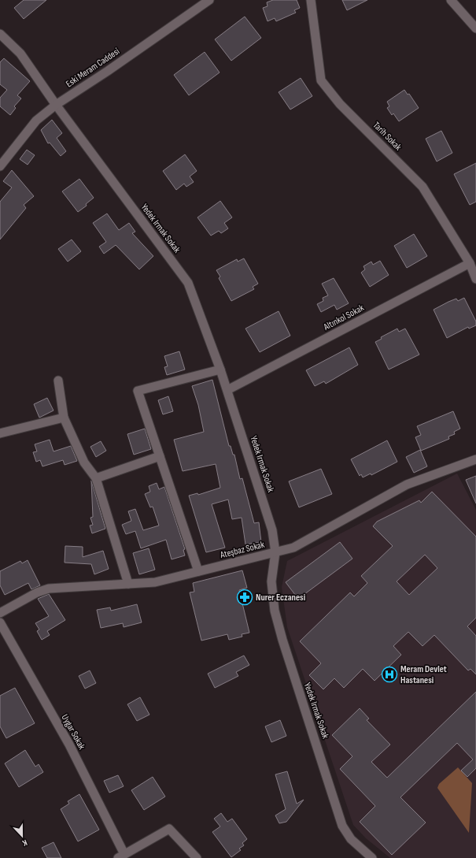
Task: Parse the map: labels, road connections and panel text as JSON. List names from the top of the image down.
{
  "streets": {
    "street": [
      "Eski Meram Caddesi",
      "Tarih Sokak",
      "Yedek Irmak Sokak",
      "Altınkol Sokak",
      "Ateşbaz Sokak",
      "Uygar Sokak"
    ]
  },
  "crossings": [
    ["Eski Meram Caddesi", "Yedek Irmak Sokak"],
    ["Tarih Sokak", "Altınkol Sokak"],
    ["Yedek Irmak Sokak", "Altınkol Sokak"],
    ["Yedek Irmak Sokak", "Ateşbaz Sokak"]
  ],
  "places": {
    "pharmacy": ["Nurer Eczanesi"],
    "hospital": ["Meram Devlet Hastanesi"]
  },
  "north": "bottom"
}
